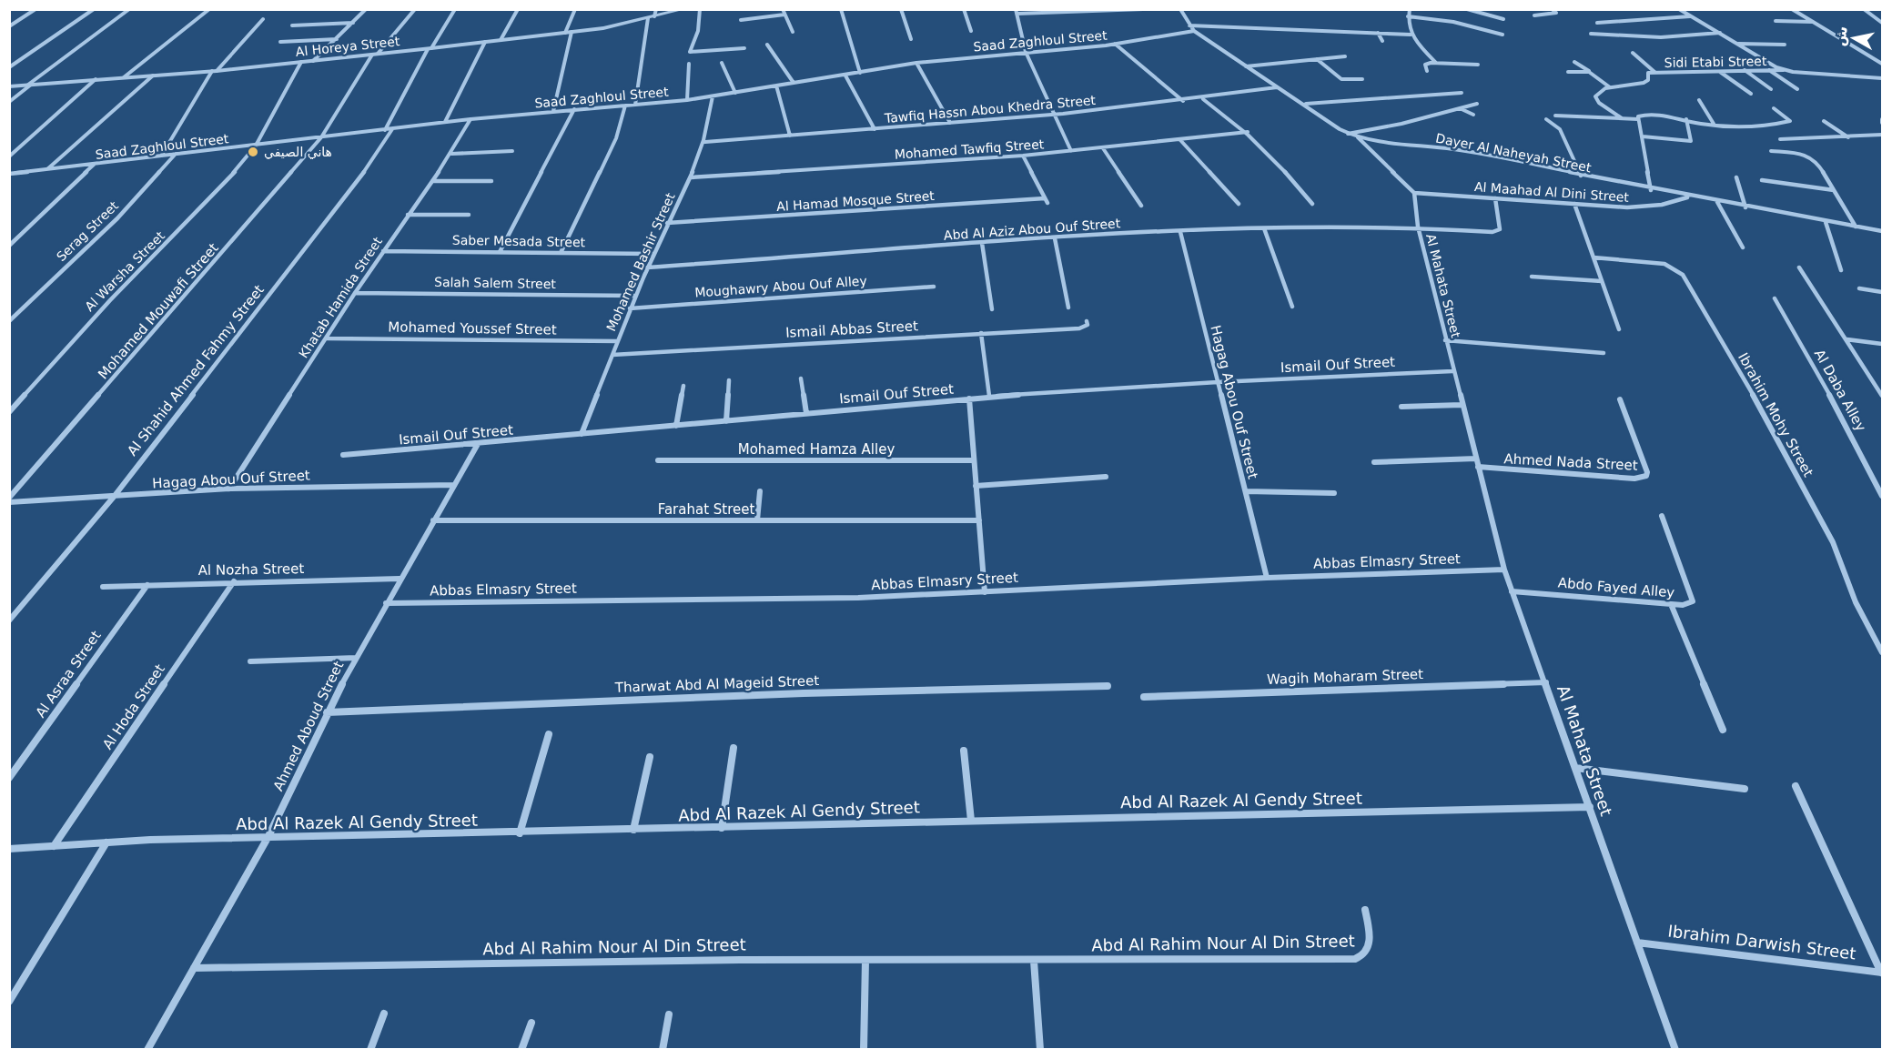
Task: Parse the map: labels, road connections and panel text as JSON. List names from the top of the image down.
{
  "streets": {
    "street": [
      "Saad Zaghloul Street",
      "Al Horeya Street",
      "Sidi Etabi Street",
      "Tawfiq Hassn Abou Khedra Street",
      "Mohamed Tawfiq Street",
      "Dayer Al Naheyah Street",
      "Al Maahad Al Dini Street",
      "Al Hamad Mosque Street",
      "Abd Al Aziz Abou Ouf Street",
      "Serag Street",
      "Saber Mesada Street",
      "Mohamed Bashir Street",
      "Al Warsha Street",
      "Salah Salem Street",
      "Al Mahata Street",
      "Moughawry Abou Ouf Alley",
      "Khatab Hamida Street",
      "Mohamed Mouwafi Street",
      "Mohamed Youssef Street",
      "Ismail Abbas Street",
      "Ismail Ouf Street",
      "Al Shahid Ahmed Fahmy Street",
      "Al Daba Alley",
      "Hagag Abou Ouf Street",
      "Ibrahim Mohy Street",
      "Mohamed Hamza Alley",
      "Ahmed Nada Street",
      "Farahat Street",
      "Abbas Elmasry Street",
      "Al Nozha Street",
      "Abdo Fayed Alley",
      "Al Asraa Street",
      "Wagih Moharam Street",
      "Tharwat Abd Al Mageid Street",
      "Al Hoda Street",
      "Ahmed Aboud Street",
      "Abd Al Razek Al Gendy Street",
      "Ibrahim Darwish Street",
      "Abd Al Rahim Nour Al Din Street"
    ]
  },
  "crossings": [
    ["Saad Zaghloul Street", "Dayer Al Naheyah Street"],
    ["Saad Zaghloul Street", "Serag Street"],
    ["Saad Zaghloul Street", "Mohamed Bashir Street"],
    ["Saad Zaghloul Street", "Al Warsha Street"],
    ["Saad Zaghloul Street", "Khatab Hamida Street"],
    ["Saad Zaghloul Street", "Mohamed Mouwafi Street"],
    ["Saad Zaghloul Street", "Al Shahid Ahmed Fahmy Street"],
    ["Al Horeya Street", "Al Warsha Street"],
    ["Al Horeya Street", "Mohamed Mouwafi Street"],
    ["Tawfiq Hassn Abou Khedra Street", "Dayer Al Naheyah Street"],
    ["Tawfiq Hassn Abou Khedra Street", "Mohamed Bashir Street"],
    ["Mohamed Tawfiq Street", "Al Hamad Mosque Street"],
    ["Mohamed Tawfiq Street", "Mohamed Bashir Street"],
    ["Dayer Al Naheyah Street", "Al Maahad Al Dini Street"],
    ["Al Maahad Al Dini Street", "Abd Al Aziz Abou Ouf Street"],
    ["Al Maahad Al Dini Street", "Al Mahata Street"],
    ["Al Hamad Mosque Street", "Mohamed Bashir Street"],
    ["Abd Al Aziz Abou Ouf Street", "Mohamed Bashir Street"],
    ["Abd Al Aziz Abou Ouf Street", "Al Mahata Street"],
    ["Abd Al Aziz Abou Ouf Street", "Hagag Abou Ouf Street"],
    ["Saber Mesada Street", "Mohamed Bashir Street"],
    ["Saber Mesada Street", "Khatab Hamida Street"],
    ["Mohamed Bashir Street", "Salah Salem Street"],
    ["Mohamed Bashir Street", "Moughawry Abou Ouf Alley"],
    ["Mohamed Bashir Street", "Mohamed Youssef Street"],
    ["Mohamed Bashir Street", "Ismail Abbas Street"],
    ["Mohamed Bashir Street", "Ismail Ouf Street"],
    ["Salah Salem Street", "Khatab Hamida Street"],
    ["Al Mahata Street", "Ismail Ouf Street"],
    ["Al Mahata Street", "Ahmed Nada Street"],
    ["Al Mahata Street", "Abbas Elmasry Street"],
    ["Al Mahata Street", "Abdo Fayed Alley"],
    ["Al Mahata Street", "Wagih Moharam Street"],
    ["Al Mahata Street", "Abd Al Razek Al Gendy Street"],
    ["Al Mahata Street", "Ibrahim Darwish Street"],
    ["Khatab Hamida Street", "Mohamed Youssef Street"],
    ["Khatab Hamida Street", "Hagag Abou Ouf Street"],
    ["Ismail Ouf Street", "Hagag Abou Ouf Street"],
    ["Ismail Ouf Street", "Ahmed Aboud Street"],
    ["Al Shahid Ahmed Fahmy Street", "Hagag Abou Ouf Street"],
    ["Hagag Abou Ouf Street", "Abbas Elmasry Street"],
    ["Hagag Abou Ouf Street", "Ahmed Aboud Street"],
    ["Farahat Street", "Ahmed Aboud Street"],
    ["Abbas Elmasry Street", "Ahmed Aboud Street"],
    ["Al Nozha Street", "Al Asraa Street"],
    ["Al Nozha Street", "Al Hoda Street"],
    ["Al Nozha Street", "Ahmed Aboud Street"],
    ["Tharwat Abd Al Mageid Street", "Ahmed Aboud Street"],
    ["Al Hoda Street", "Abd Al Razek Al Gendy Street"],
    ["Ahmed Aboud Street", "Abd Al Razek Al Gendy Street"],
    ["Ahmed Aboud Street", "Abd Al Rahim Nour Al Din Street"]
  ],
  "places": ["هاني الصيفي"],
  "north": "left"
}
